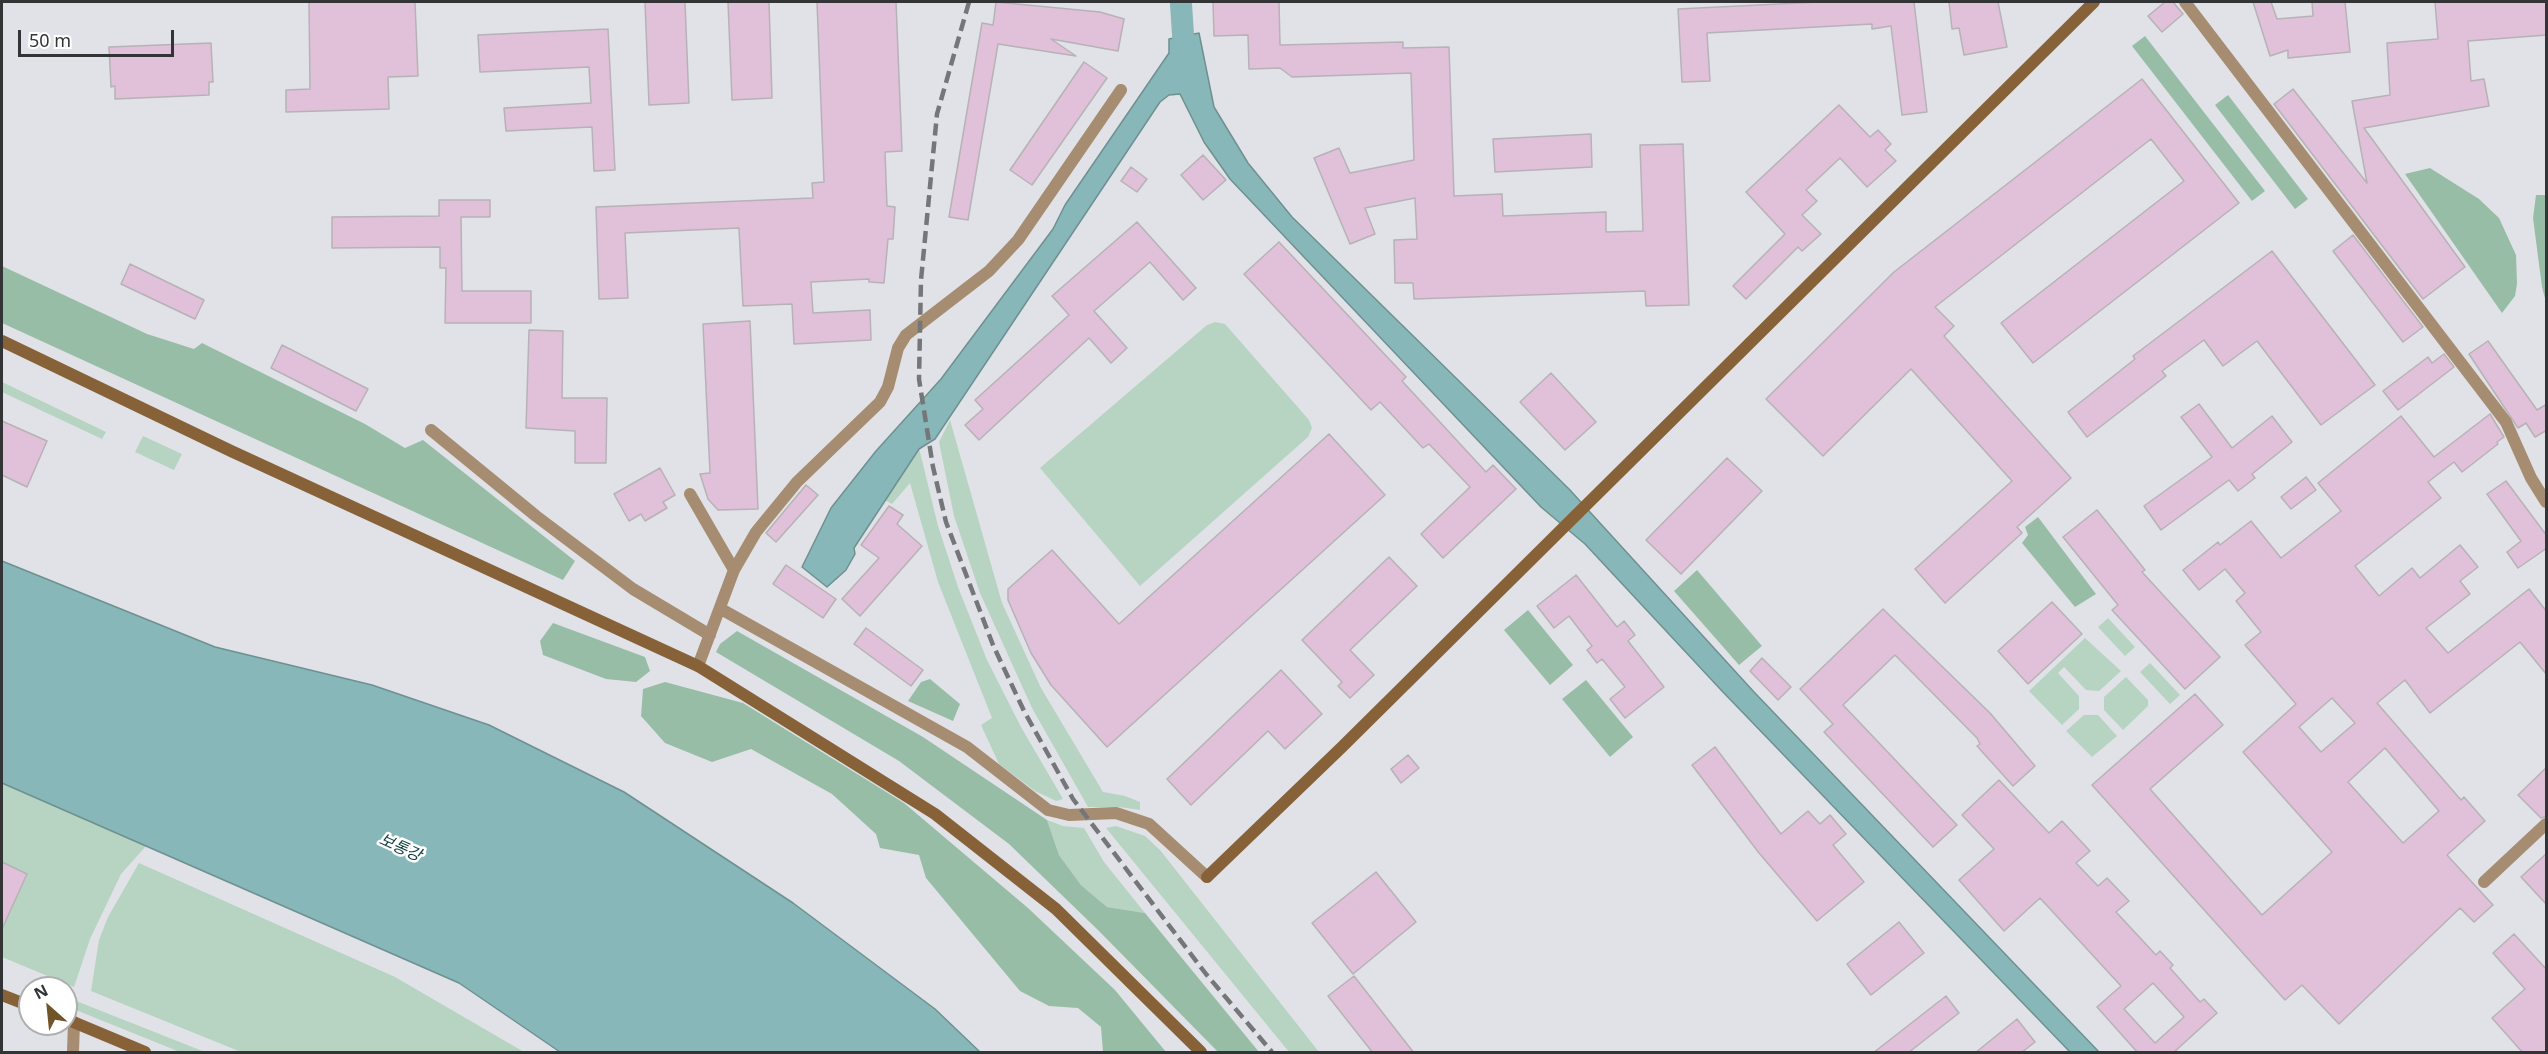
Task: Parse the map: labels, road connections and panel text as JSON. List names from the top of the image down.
{
  "water": ["보통강"],
  "scale_bar": "50 m",
  "north": "top left"
}
